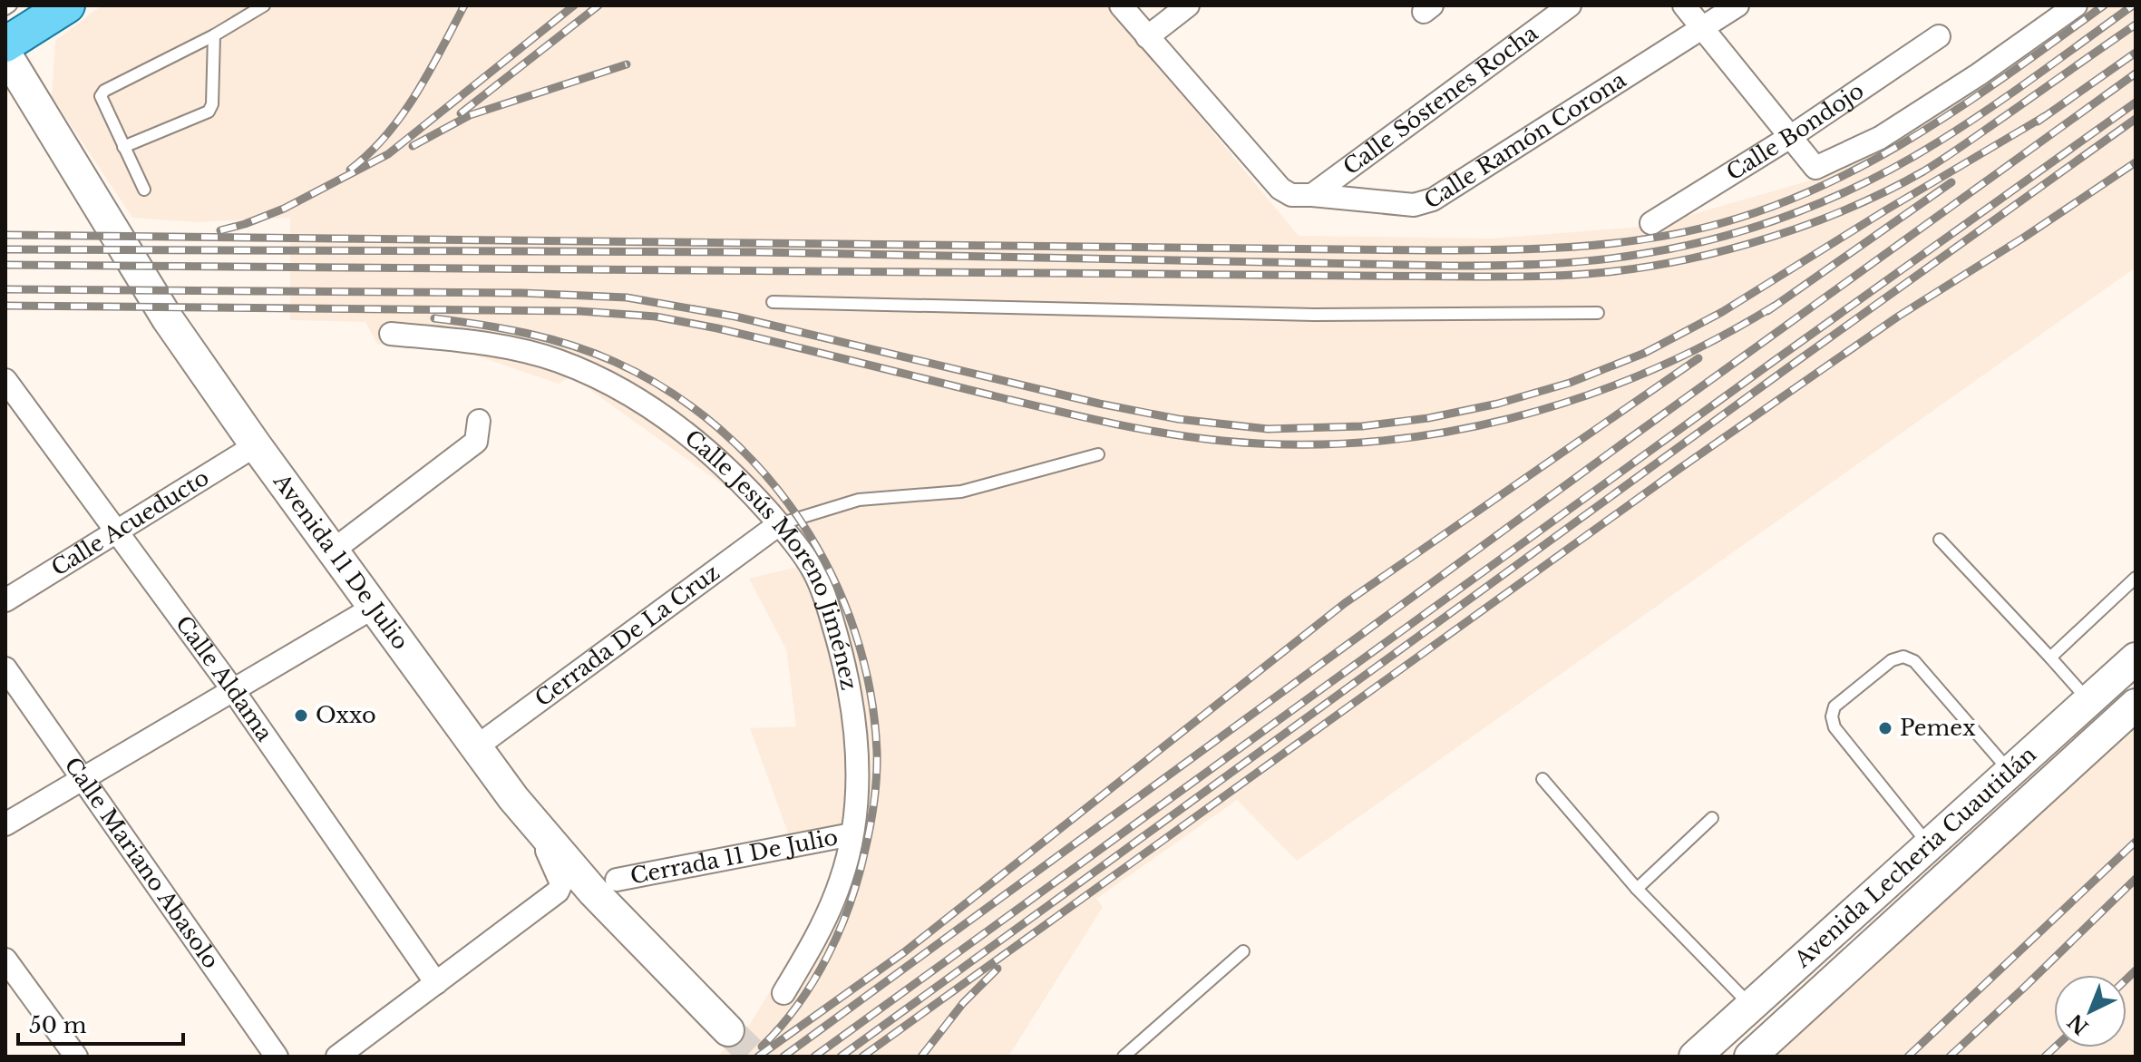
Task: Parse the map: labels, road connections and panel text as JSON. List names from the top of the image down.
{
  "streets": {
    "street": [
      "Calle Sóstenes Rocha",
      "Calle Bondojo",
      "Calle Ramón Corona",
      "Calle Acueducto",
      "Avenida 11 De Julio",
      "Calle Jesús Moreno Jiménez",
      "Cerrada De La Cruz",
      "Calle Aldama",
      "Cerrada 11 De Julio",
      "Avenida Lecheria Cuautitlán",
      "Calle Mariano Abasolo"
    ]
  },
  "crossings": [
    ["Calle Sóstenes Rocha", "Calle Ramón Corona"],
    ["Calle Acueducto", "Avenida 11 De Julio"],
    ["Calle Acueducto", "Calle Aldama"],
    ["Avenida 11 De Julio", "Cerrada De La Cruz"],
    ["Calle Jesús Moreno Jiménez", "Cerrada De La Cruz"],
    ["Calle Jesús Moreno Jiménez", "Cerrada 11 De Julio"]
  ],
  "places": ["Oxxo", "Pemex"],
  "scale_bar": "50 m",
  "north": "bottom left"
}
